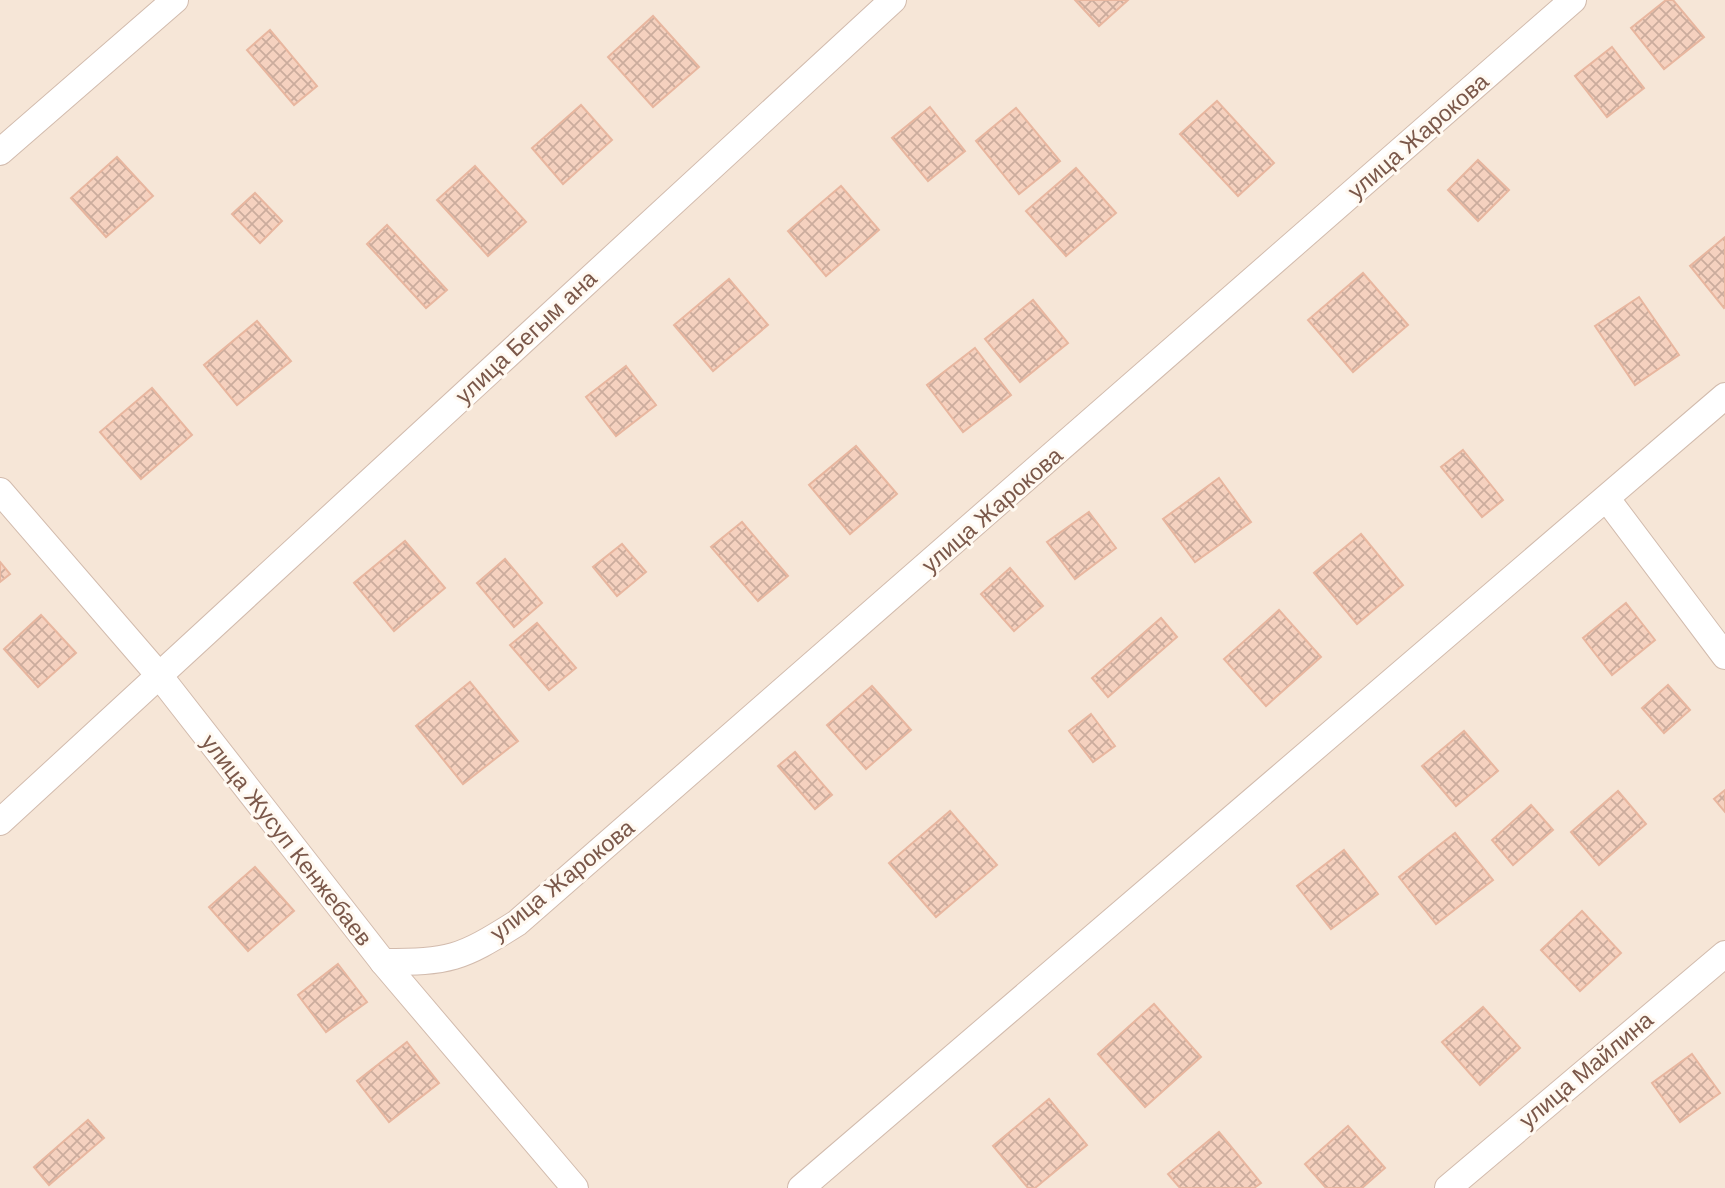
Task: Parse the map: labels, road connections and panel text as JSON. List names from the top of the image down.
{
  "streets": {
    "street": [
      "улица Жарокова",
      "улица Бегым ана",
      "улица Жусуп Кенжебаев",
      "улица Майлина"
    ]
  },
  "crossings": [
    ["улица Жарокова", "улица Жусуп Кенжебаев"],
    ["улица Бегым ана", "улица Жусуп Кенжебаев"]
  ]
}
